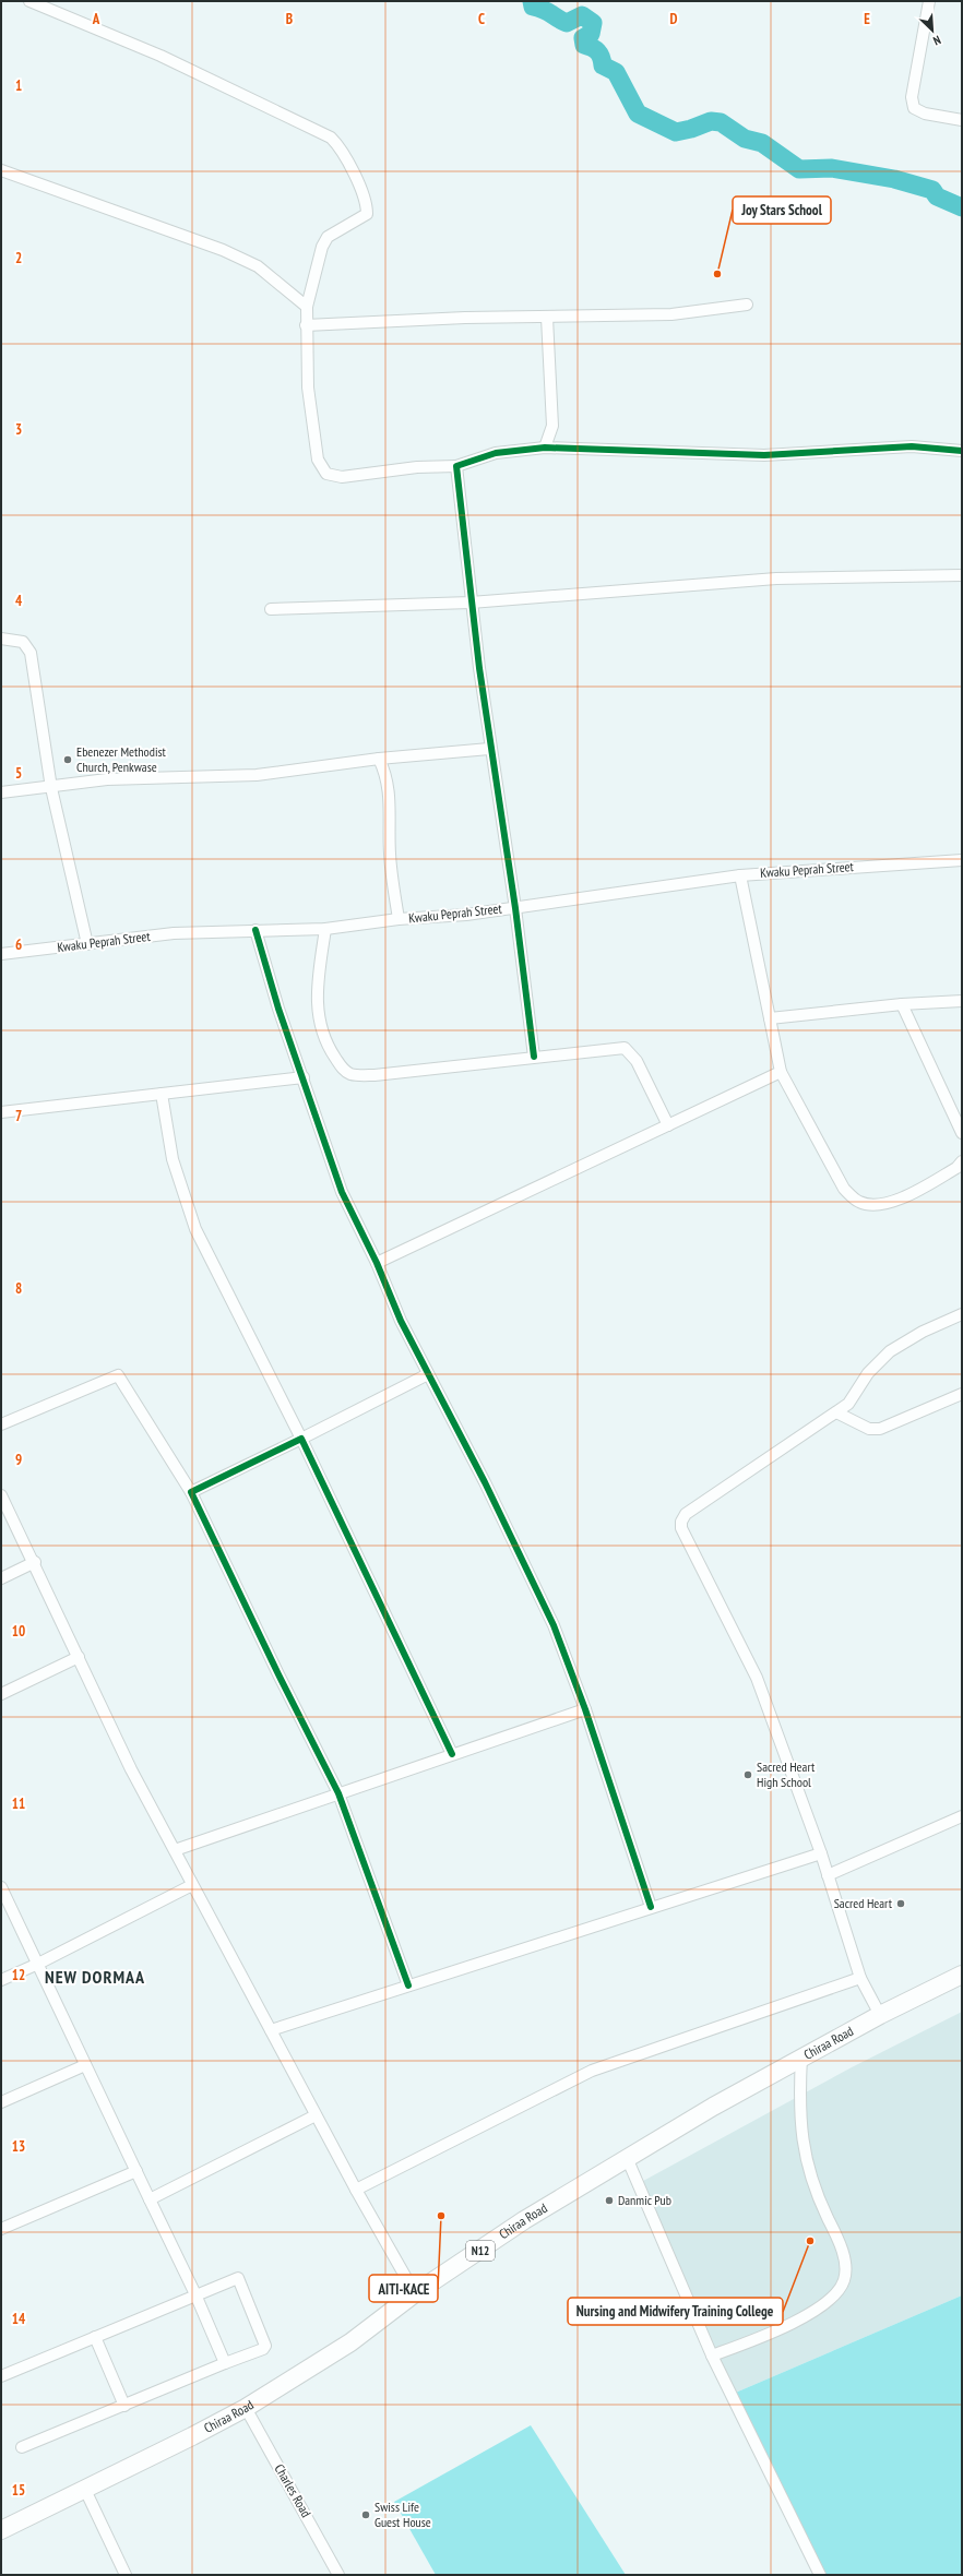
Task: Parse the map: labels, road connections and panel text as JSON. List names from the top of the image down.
{
  "streets": {
    "highway": ["Chiraa Road", "N12"],
    "street": ["Kwaku Peprah Street", "Charles Road"]
  },
  "crossings": [
    ["Chiraa Road", "Charles Road"]
  ],
  "districts": ["NEW DORMAA"],
  "places": [
    "Joy Stars School",
    "Ebenezer Methodist Church, Penkwase",
    "Sacred Heart High School",
    "Sacred Heart",
    "Danmic Pub",
    "AITI-KACE",
    "Nursing and Midwifery Training College",
    "Swiss Life Guest House"
  ],
  "north": "bottom right",
  "grid": {
    "columns": [
      "A",
      "B",
      "C",
      "D",
      "E"
    ],
    "rows": [
      "1",
      "2",
      "3",
      "4",
      "5",
      "6",
      "7",
      "8",
      "9",
      "10",
      "11",
      "12",
      "13",
      "14",
      "15"
    ]
  }
}
